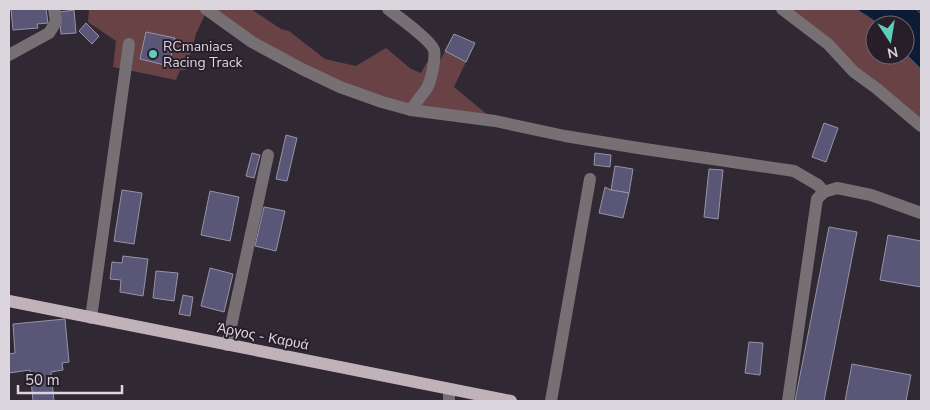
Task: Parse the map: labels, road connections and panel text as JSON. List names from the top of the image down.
{
  "streets": {
    "main road": ["Άργος - Καρυά"]
  },
  "places": ["RCmaniacs Racing Track"],
  "scale_bar": "50 m",
  "north": "bottom"
}
